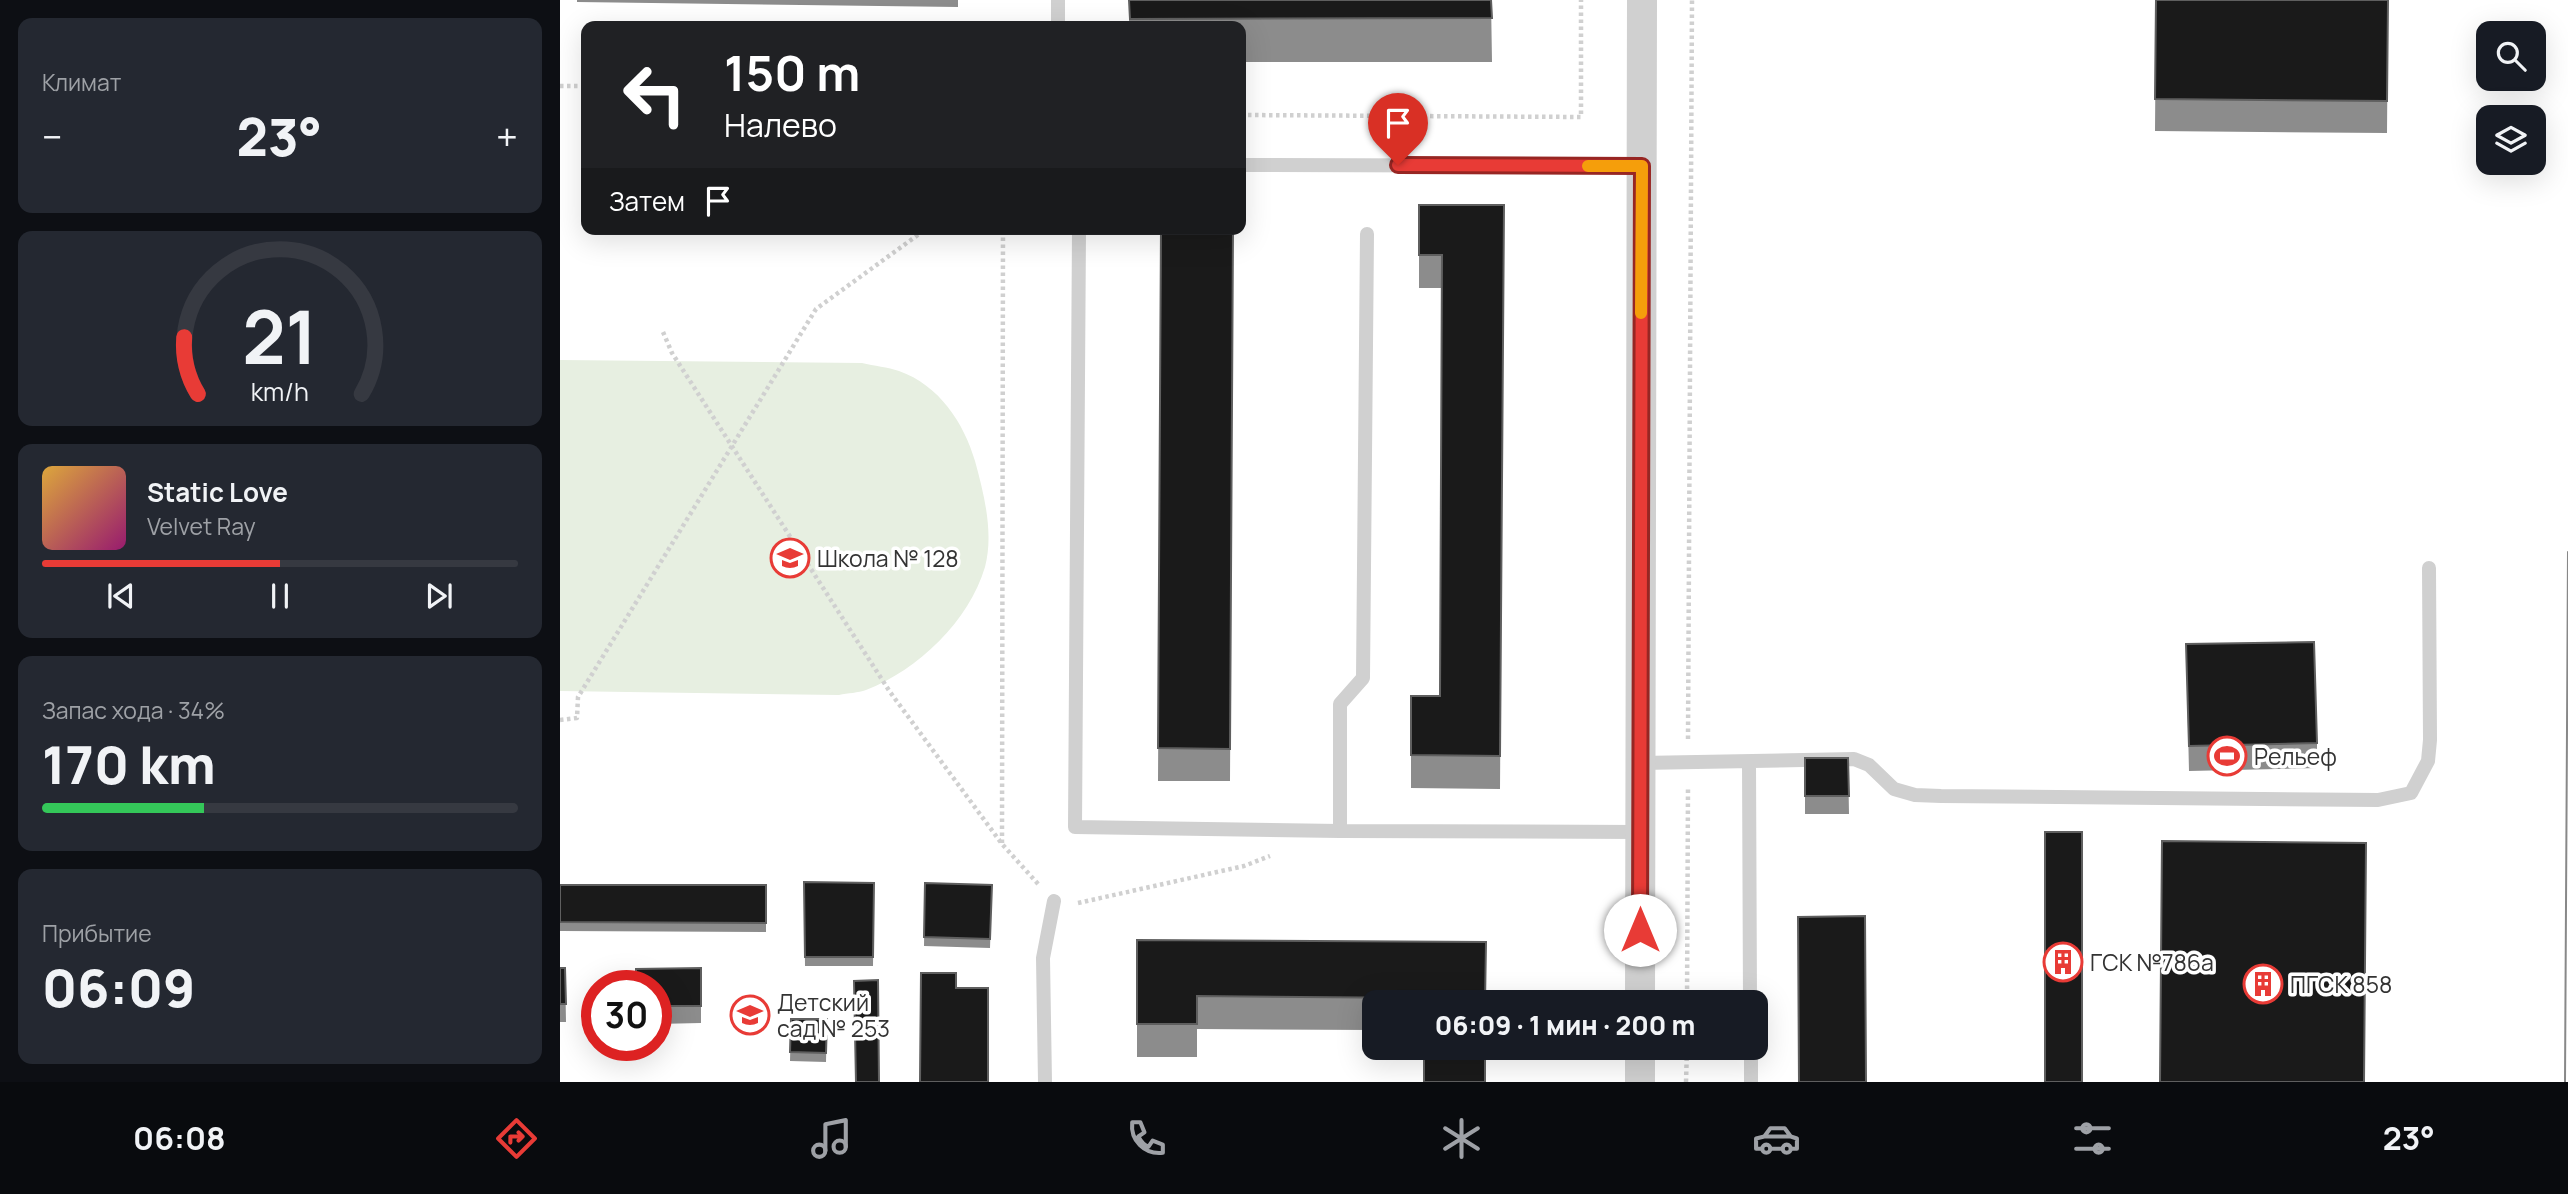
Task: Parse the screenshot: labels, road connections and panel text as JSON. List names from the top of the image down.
{
  "places": {
    "school or university": ["Школа № 128", "Детский сад № 253"],
    "sports": ["Рельеф"],
    "building": ["ГСК №786а", "ПГСК 858"]
  },
  "page": {
    "tile": [
      "Климат",
      ["Запас хода · 34%", "170 km"],
      ["Прибытие", "06:09"]
    ],
    "turn": ["150 m", "Налево"],
    "heat": ["−", "23°", "+"],
    "then": "Затем",
    "song": ["Static Love", "Velvet Ray"],
    "limit": "30",
    "trip": "06:09 · 1 мин · 200 m",
    "tabs": ["06:08", "23°"],
    "gauge": ["21", "km/h"]
  }
}
